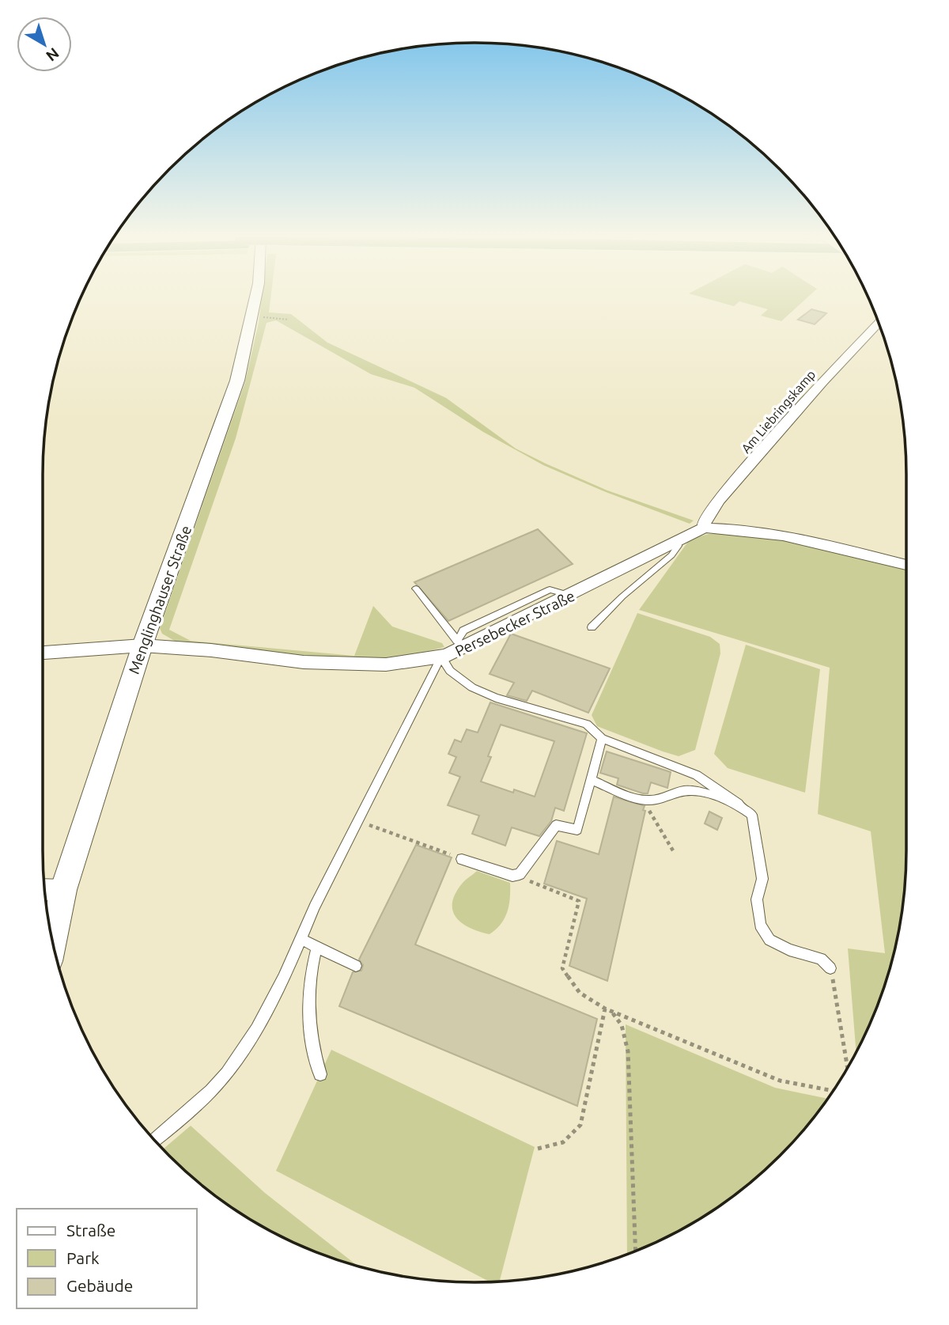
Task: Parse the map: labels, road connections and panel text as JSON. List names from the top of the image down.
{
  "streets": {
    "street": ["Am Liebringskamp", "Menglinghauser Straße", "Persebecker Straße"]
  },
  "crossings": [
    ["Am Liebringskamp", "Persebecker Straße"],
    ["Menglinghauser Straße", "Persebecker Straße"]
  ],
  "legend": ["Straße", "Park", "Gebäude"],
  "north": "bottom right"
}
